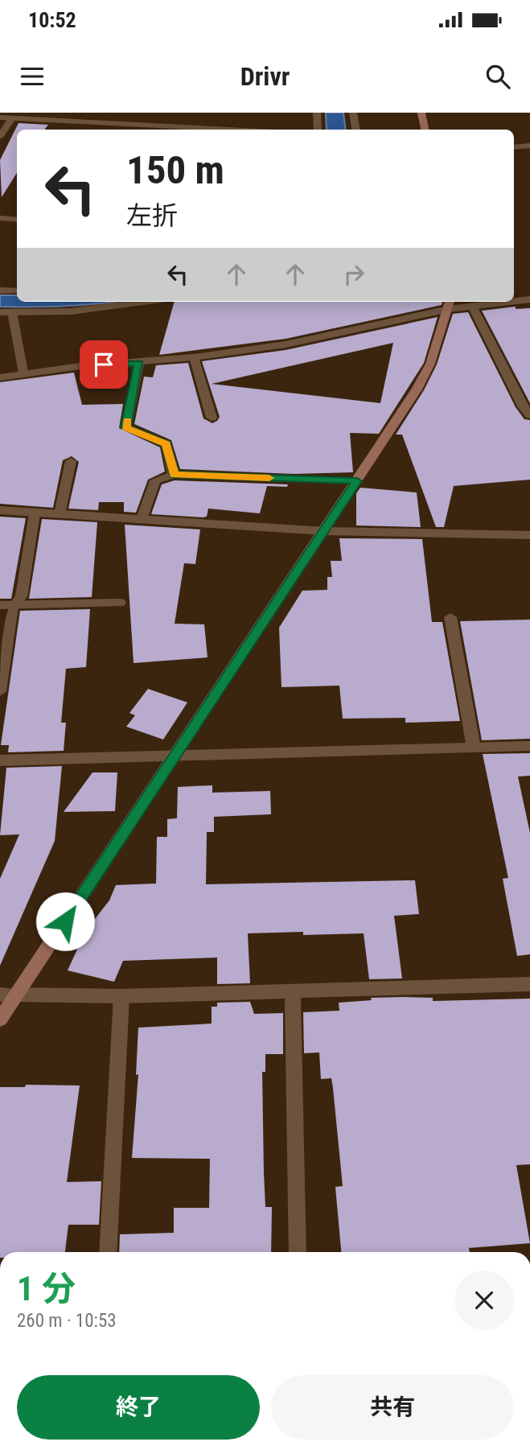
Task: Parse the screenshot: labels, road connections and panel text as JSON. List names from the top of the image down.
{
  "page": {
    "status": "10:52",
    "header": "Drivr",
    "turn": ["150 m", "左折"],
    "heading": ["1 分", "260 m · 10:53"],
    "buttons": ["終了", "共有"]
  }
}
